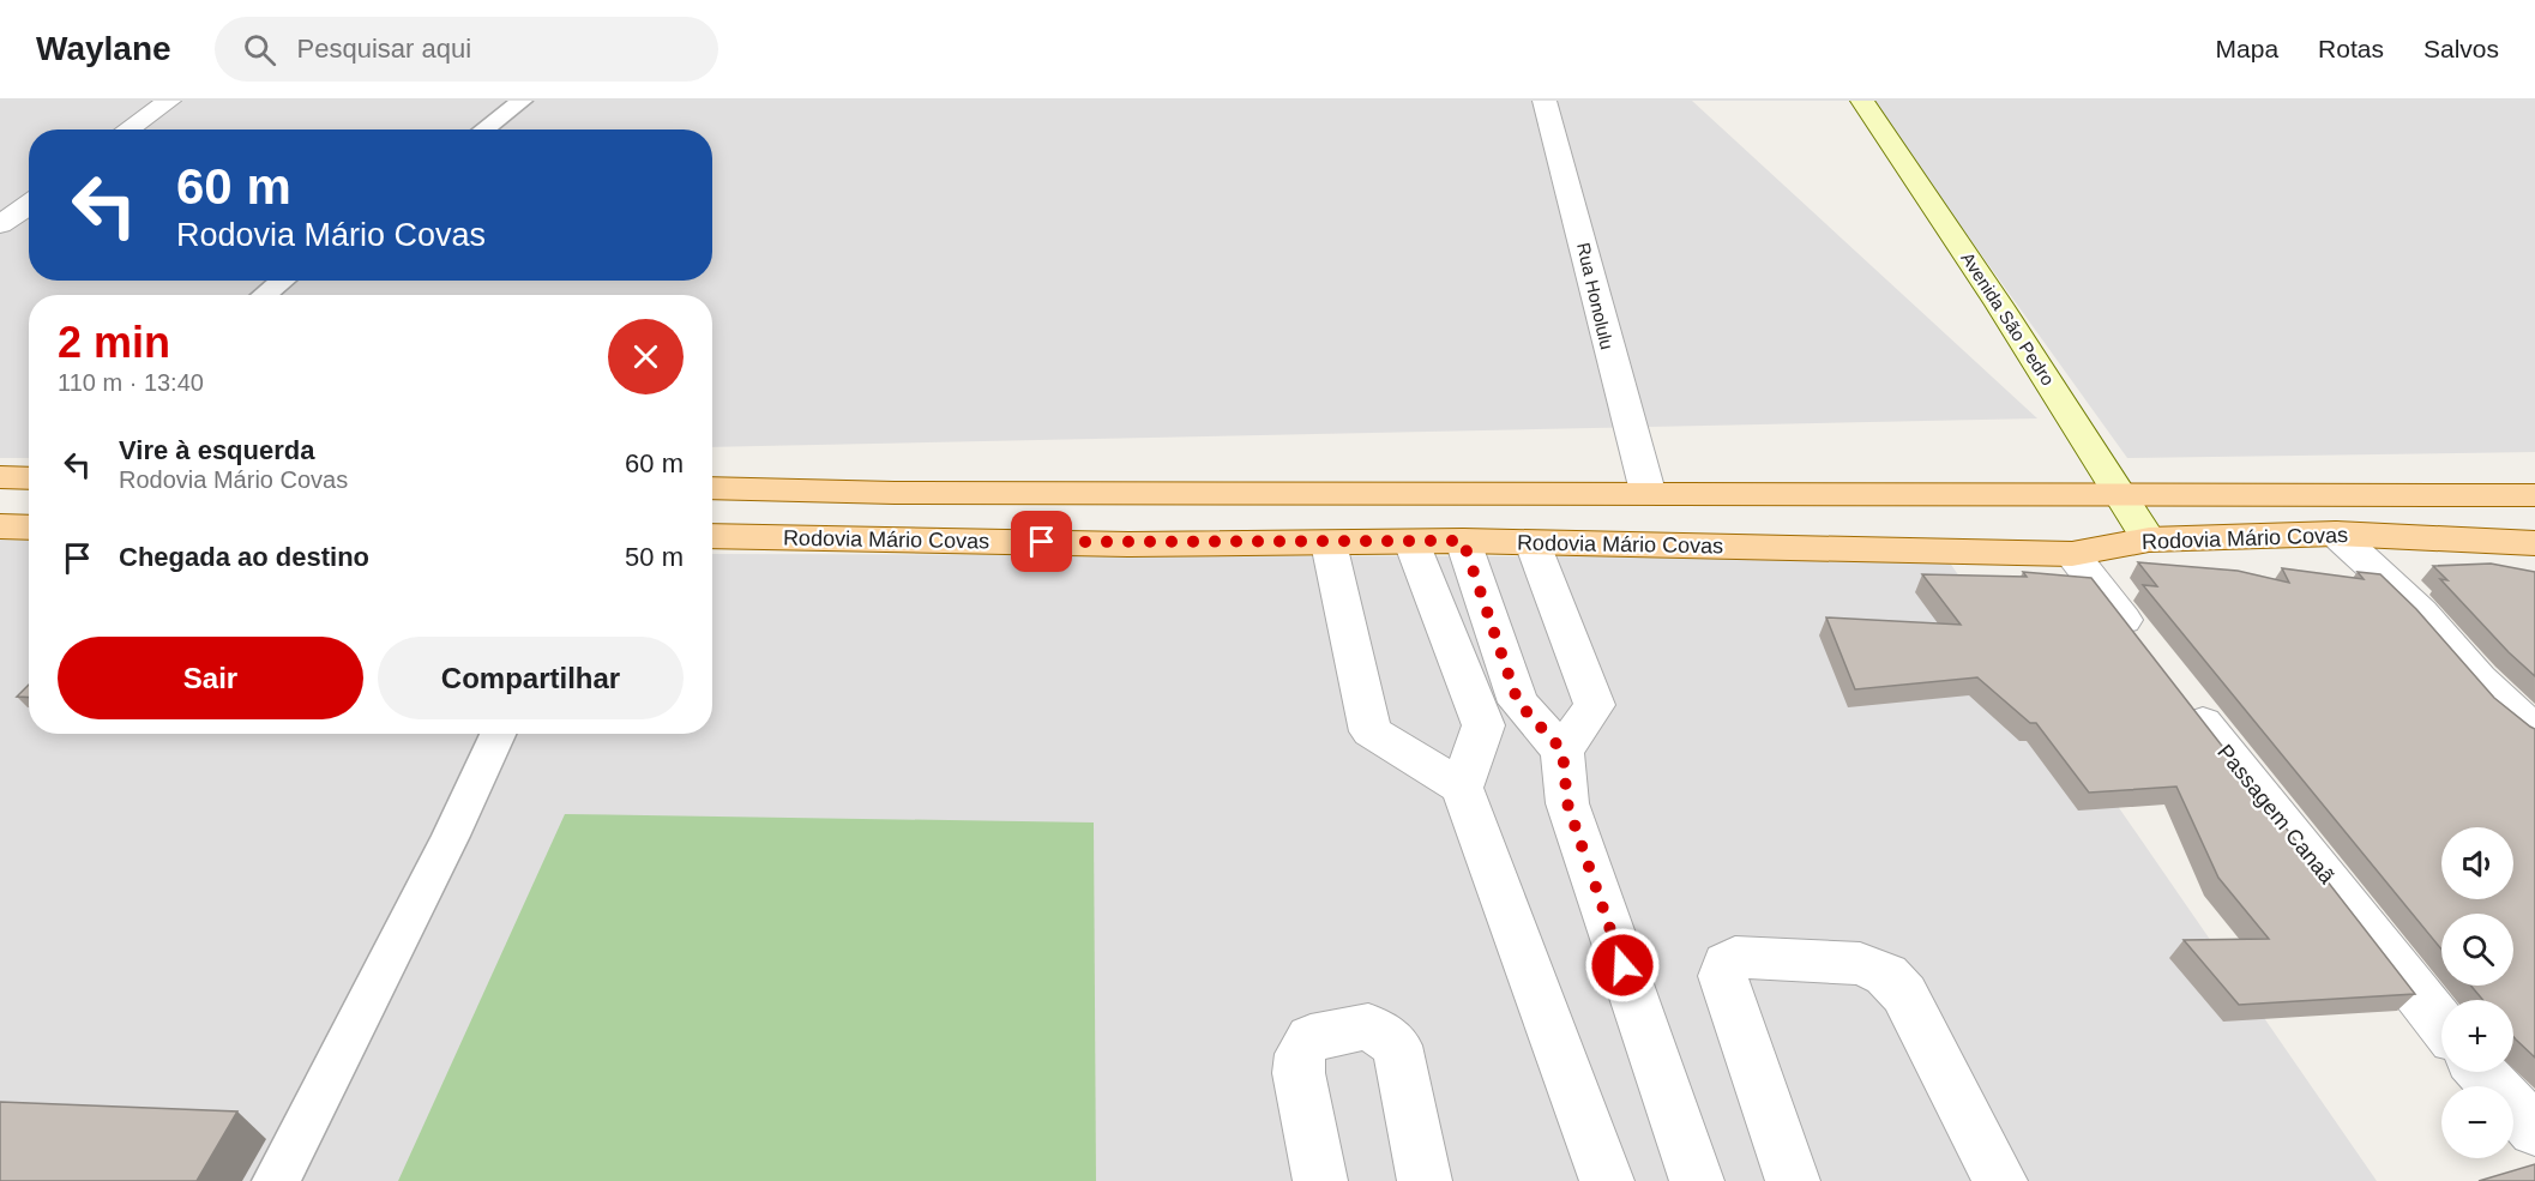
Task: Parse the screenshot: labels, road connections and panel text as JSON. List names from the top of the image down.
{
  "streets": {
    "main road": ["Avenida São Pedro", "Rodovia Mário Covas"],
    "street": ["Rua Honolulu", "Passagem Canaã"]
  },
  "crossings": [
    ["Rua Honolulu", "Rodovia Mário Covas"],
    ["Avenida São Pedro", "Rodovia Mário Covas"]
  ],
  "page": {
    "header": "Waylane",
    "search": "Pesquisar aqui",
    "nav": ["Mapa", "Rotas", "Salvos"],
    "turn": ["60 m", "Rodovia Mário Covas"],
    "heading": ["2 min", "110 m · 13:40"],
    "list": [
      {
        "name": "Vire à esquerda",
        "note": "Rodovia Mário Covas",
        "value": "60 m"
      },
      {
        "name": "Chegada ao destino",
        "value": "50 m"
      }
    ],
    "buttons": ["Sair", "Compartilhar"],
    "map_buttons": ["+", "−"]
  }
}
